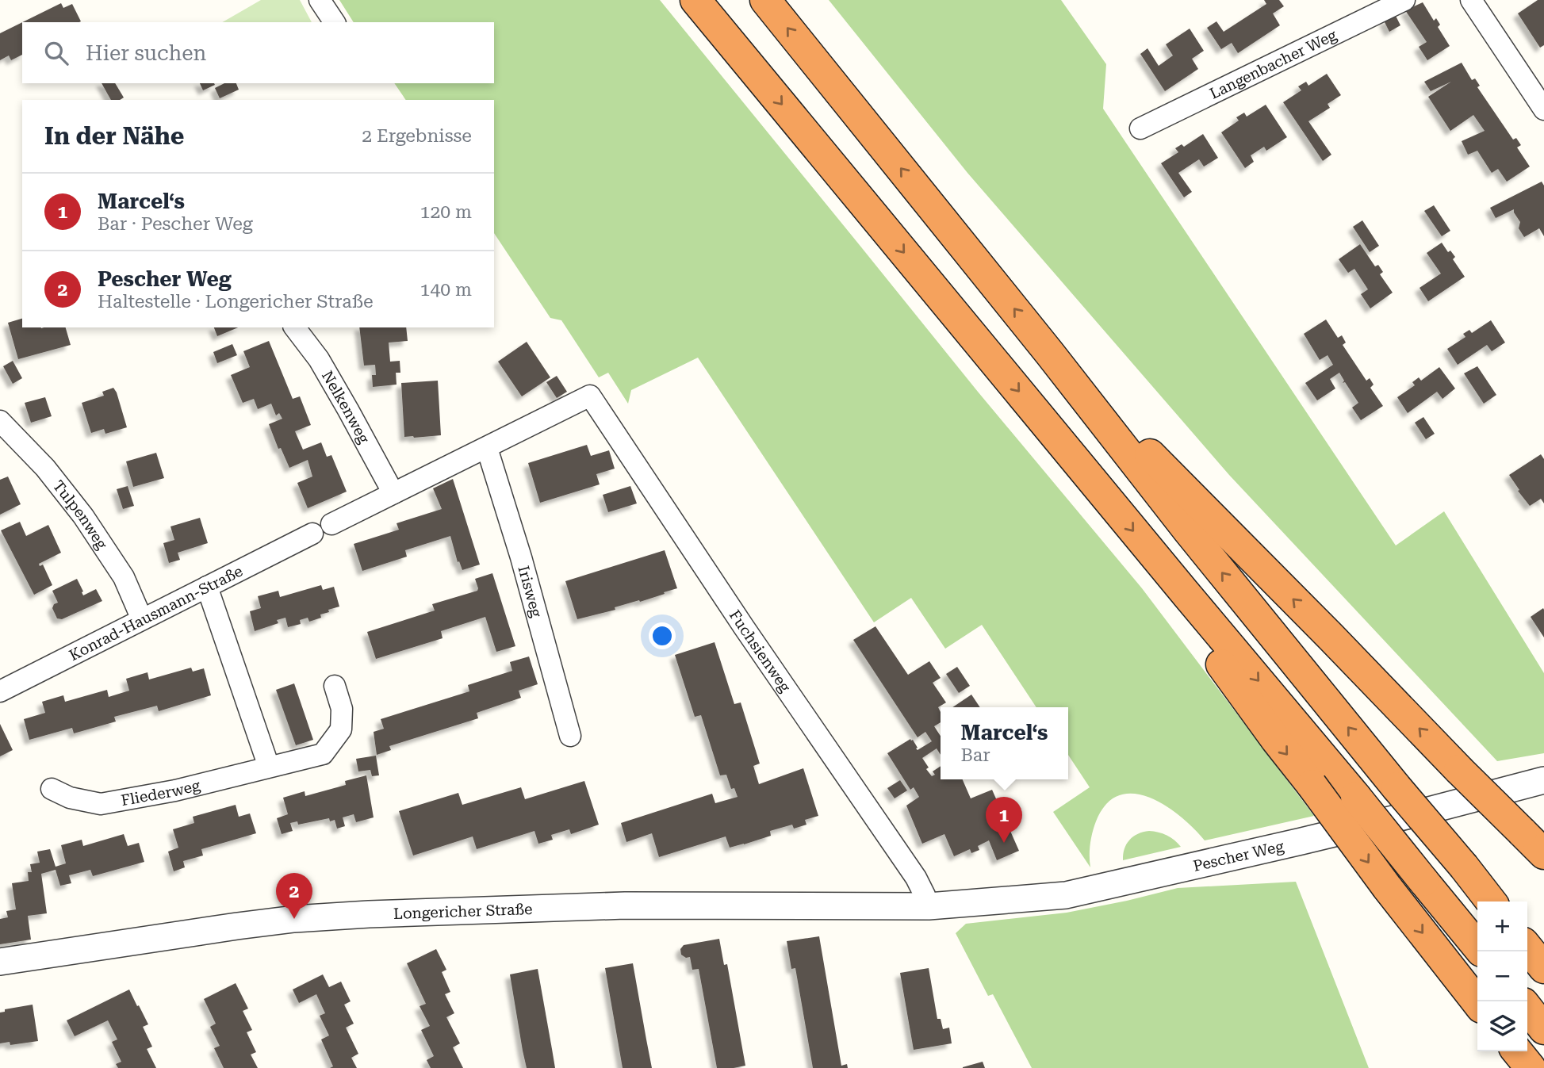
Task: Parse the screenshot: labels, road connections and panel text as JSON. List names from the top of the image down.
{
  "streets": {
    "street": [
      "Langenbacher Weg",
      "Nelkenweg",
      "Tulpenweg",
      "Irisweg",
      "Konrad-Hausmann-Straße",
      "Fuchsienweg",
      "Fliederweg",
      "Pescher Weg",
      "Longericher Straße"
    ]
  },
  "crossings": [
    ["Tulpenweg", "Konrad-Hausmann-Straße"],
    ["Irisweg", "Fuchsienweg"],
    ["Fuchsienweg", "Pescher Weg"],
    ["Fuchsienweg", "Longericher Straße"],
    ["Pescher Weg", "Longericher Straße"]
  ],
  "page": {
    "search": "Hier suchen",
    "heading": ["In der Nähe", "2 Ergebnisse"],
    "list": [
      {
        "mark": "1",
        "name": "Marcel‘s",
        "note": "Bar · Pescher Weg",
        "value": "120 m"
      },
      {
        "mark": "2",
        "name": "Pescher Weg",
        "note": "Haltestelle · Longericher Straße",
        "value": "140 m"
      }
    ],
    "popup": ["Marcel‘s", "Bar"],
    "pins": ["1", "2"],
    "map_buttons": ["+", "−"]
  }
}
